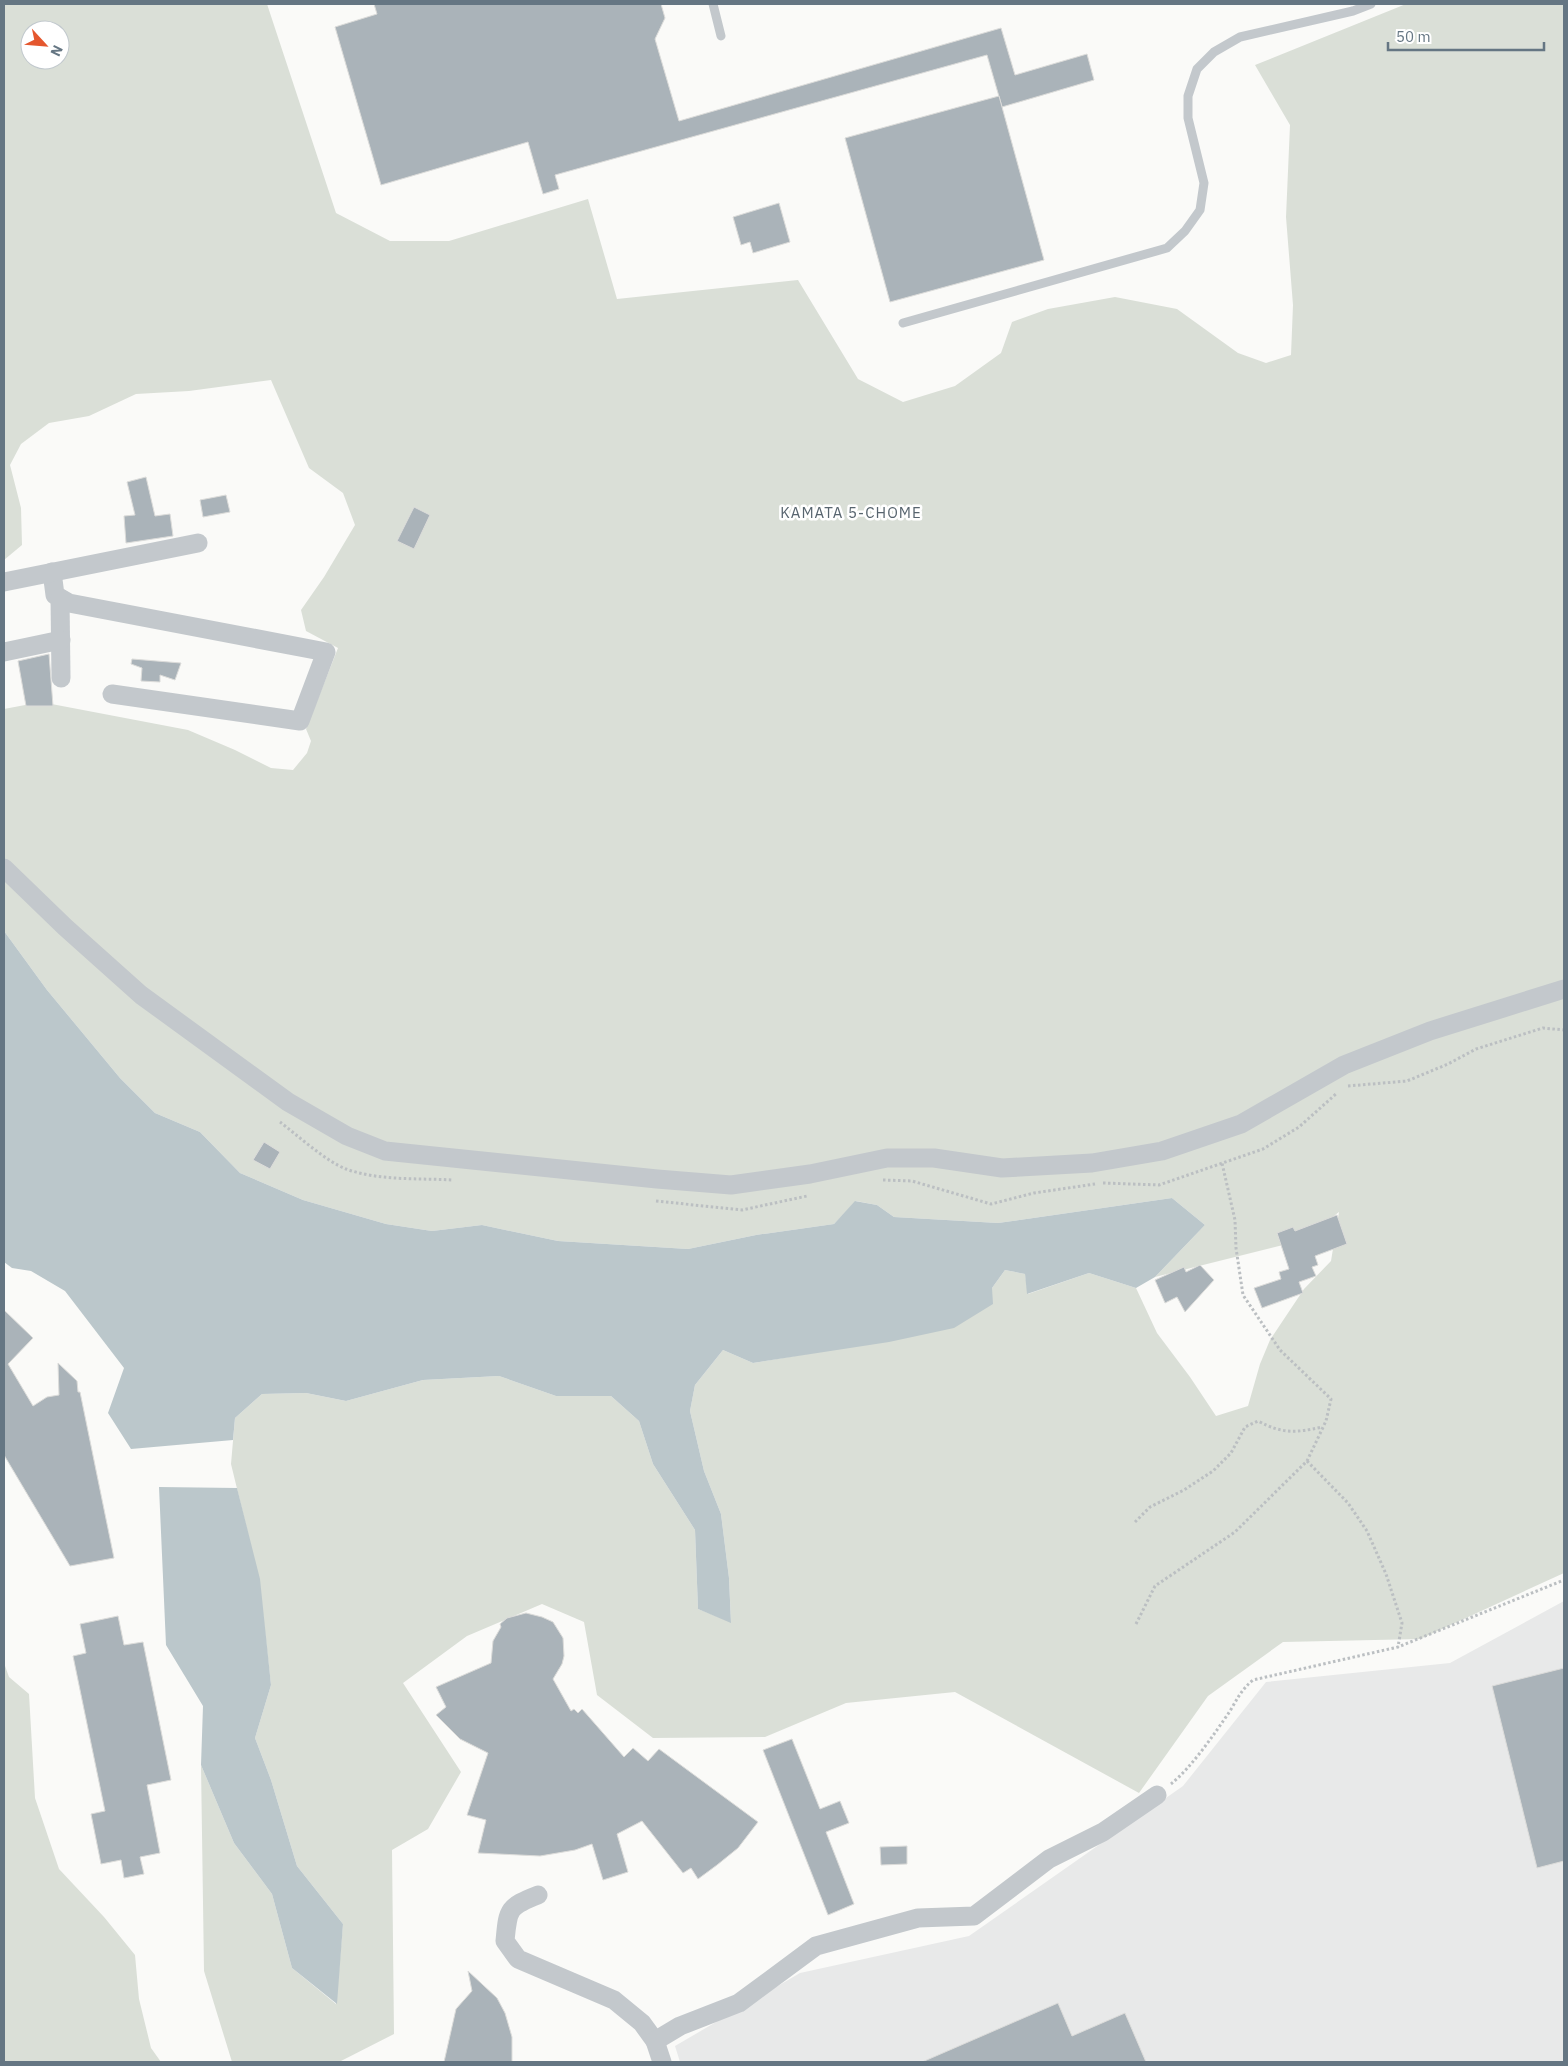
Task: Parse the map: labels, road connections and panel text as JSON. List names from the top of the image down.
{
  "districts": ["KAMATA 5-CHOME"],
  "scale_bar": "50 m",
  "north": "bottom right"
}
